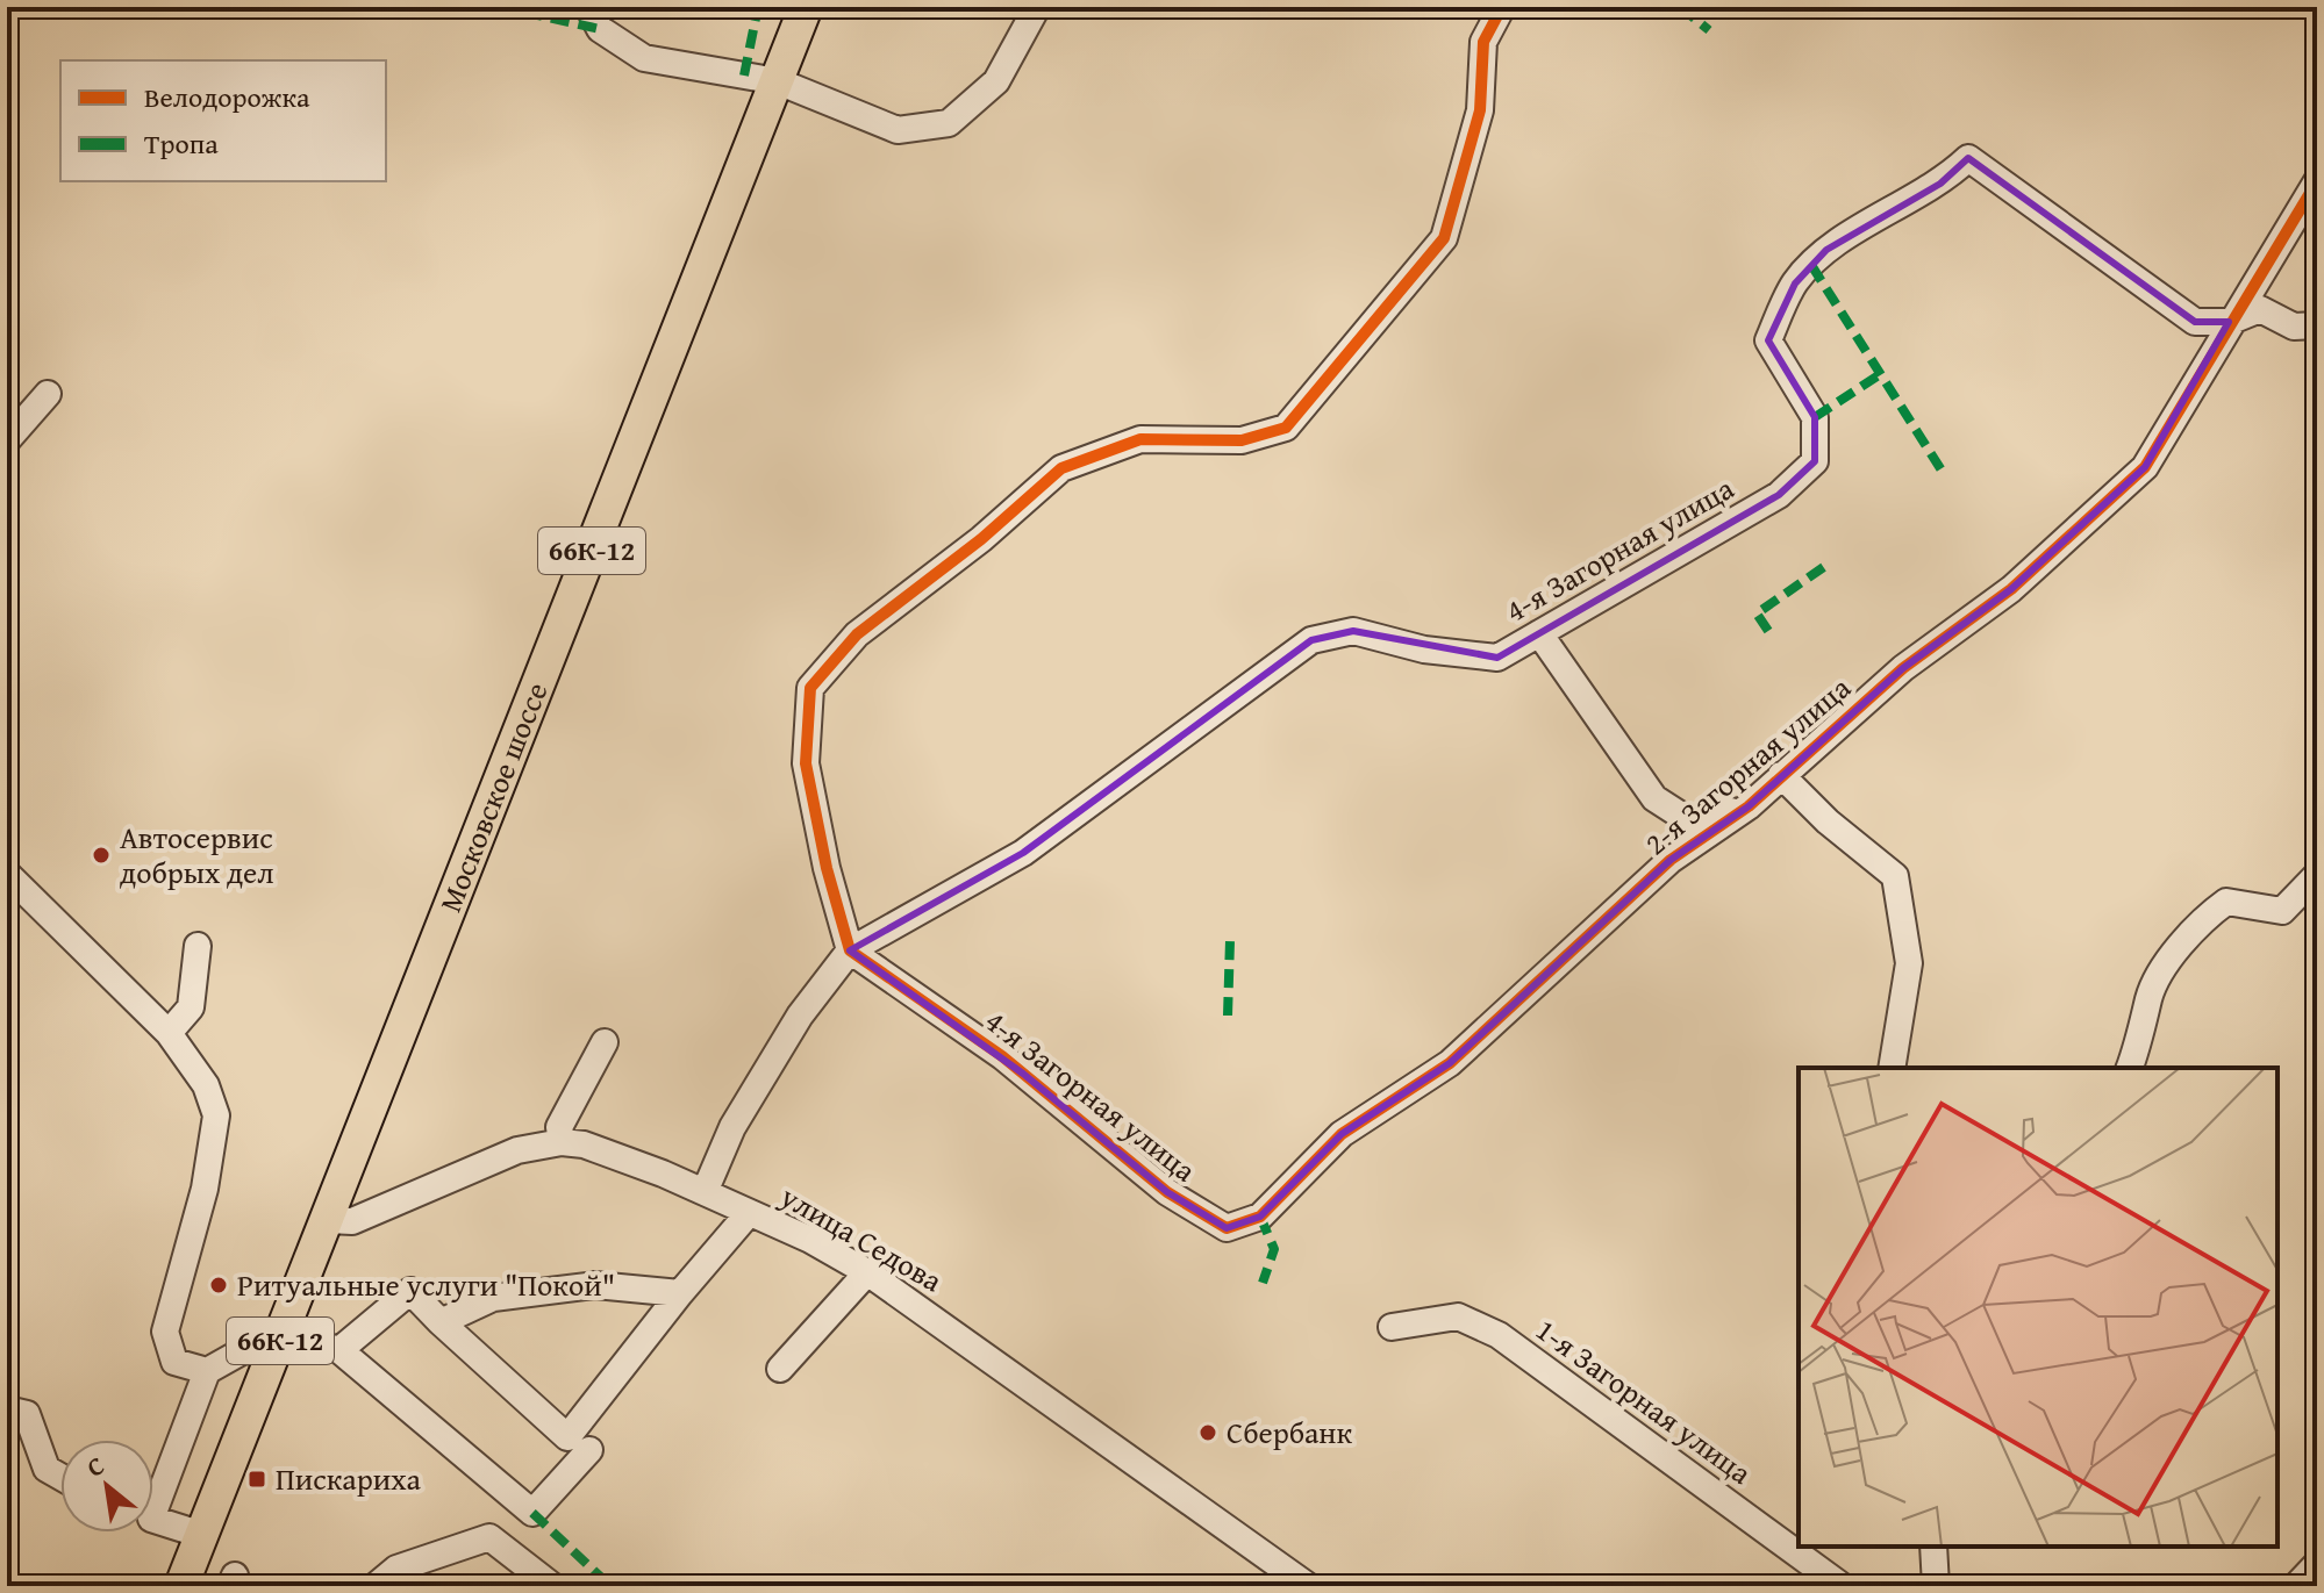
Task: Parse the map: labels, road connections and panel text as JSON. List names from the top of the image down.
{
  "streets": {
    "main road": ["66К-12", "Московское шоссе"],
    "street": [
      "4-я Загорная улица",
      "2-я Загорная улица",
      "улица Седова",
      "1-я Загорная улица"
    ]
  },
  "crossings": [
    ["4-я Загорная улица", "2-я Загорная улица"],
    ["4-я Загорная улица", "улица Седова"],
    ["Московское шоссе", "улица Седова"]
  ],
  "places": {
    "other": ["Автосервис добрых дел", "Ритуальные услуги \"Покой\"", "Сбербанк"],
    "transit": ["Пискариха"]
  },
  "legend": ["Велодорожка", "Тропа"],
  "north": "top left"
}
